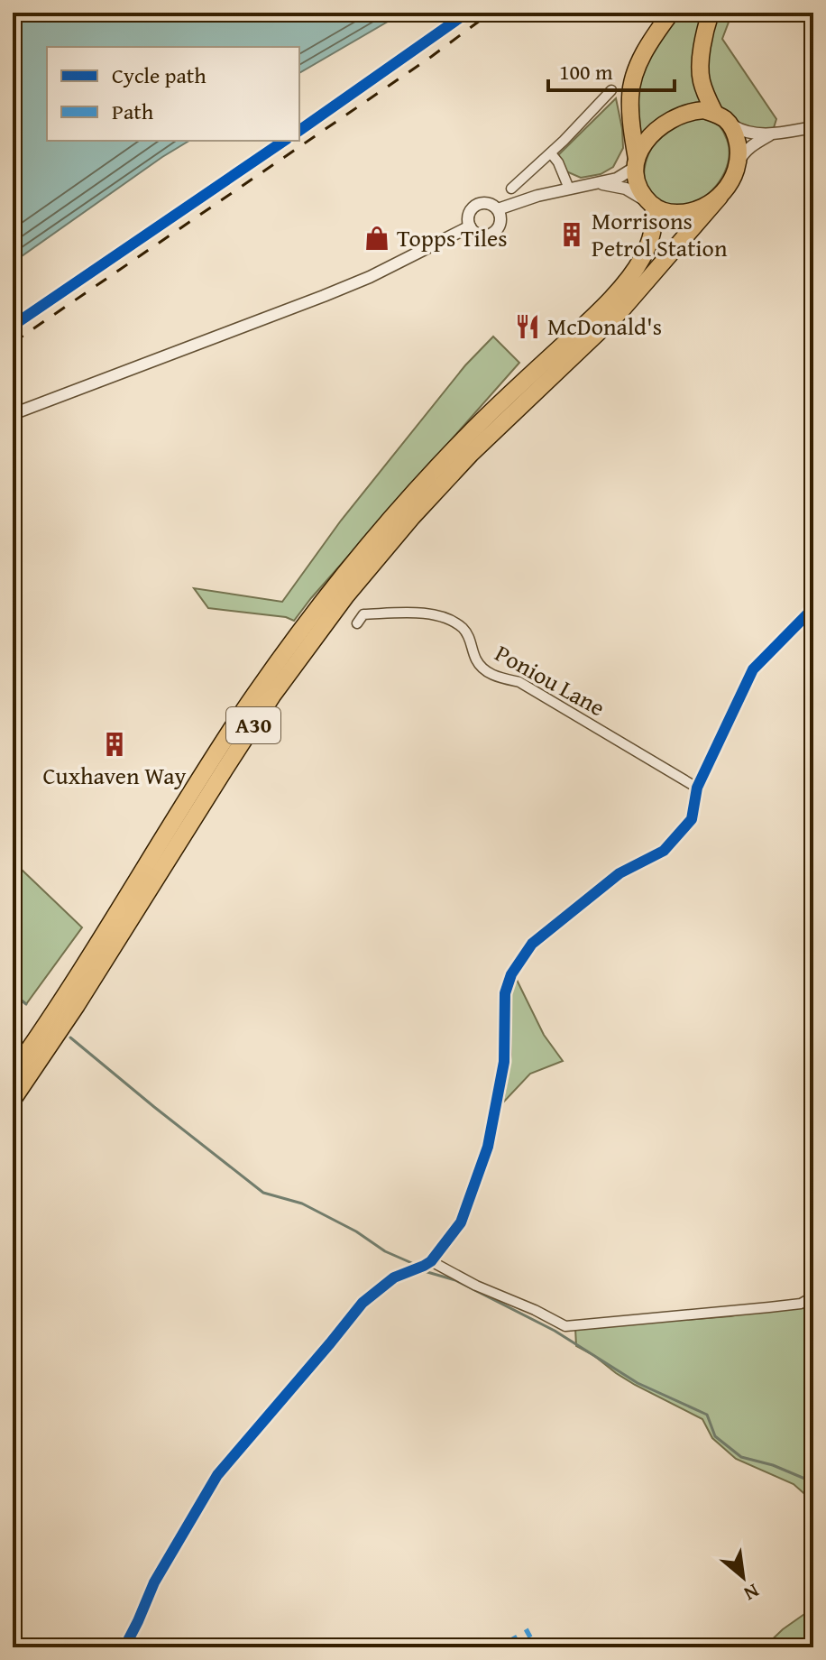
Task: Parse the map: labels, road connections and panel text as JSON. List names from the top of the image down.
{
  "streets": {
    "highway": ["A30"],
    "street": ["Poniou Lane"]
  },
  "places": {
    "building": ["Morrisons Petrol Station", "Cuxhaven Way"],
    "shop": ["Topps Tiles"],
    "restaurant": ["McDonald's"]
  },
  "legend": ["Cycle path", "Path"],
  "scale_bar": "100 m",
  "north": "bottom right"
}
